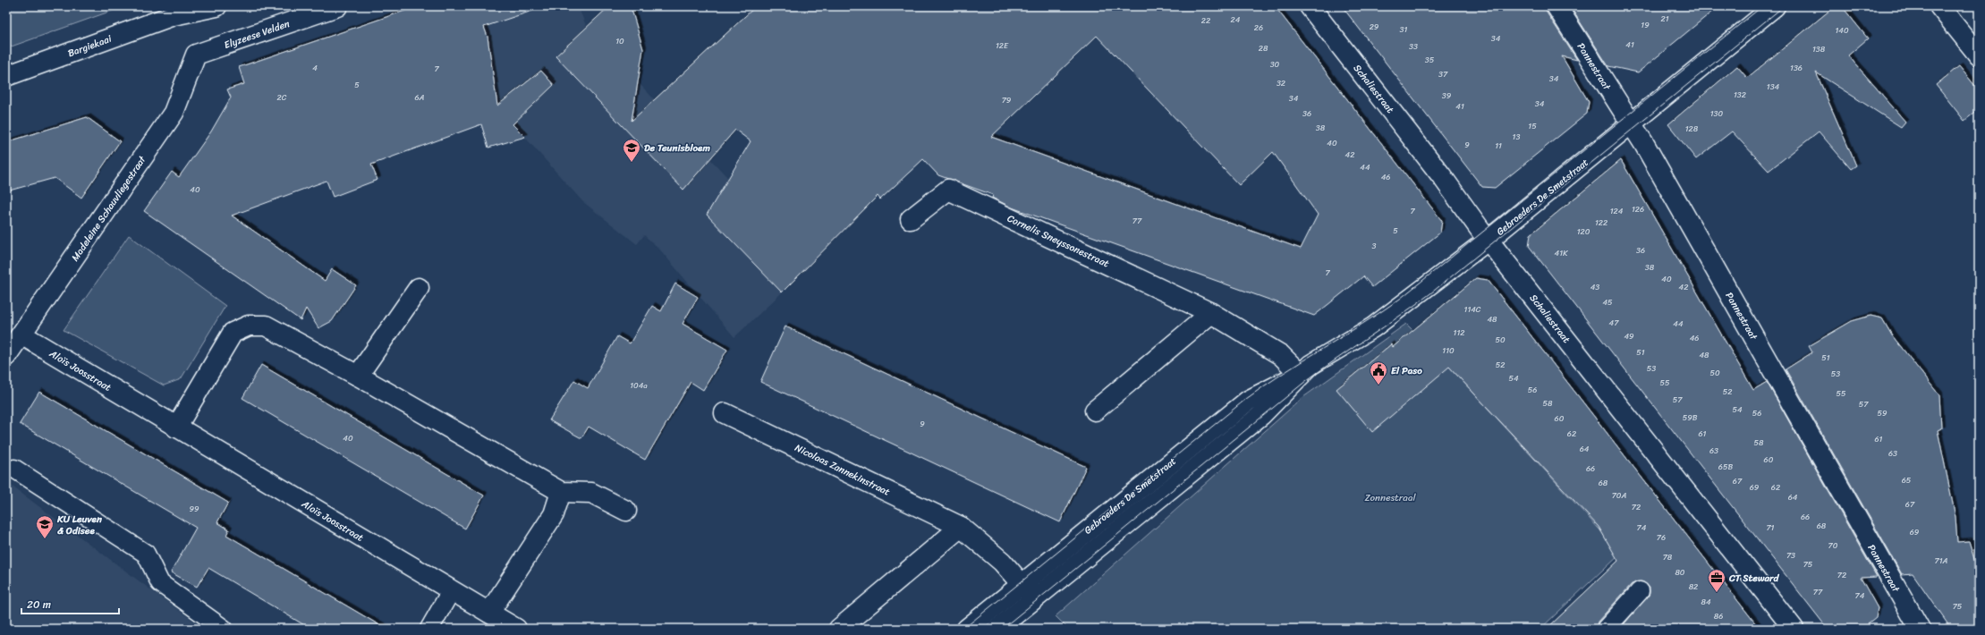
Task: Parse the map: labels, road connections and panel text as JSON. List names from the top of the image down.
{
  "streets": {
    "street": [
      "Elyzeese Velden",
      "Bargiekaai",
      "Pannestraat",
      "Schaliestraat",
      "Gebroeders De Smetstraat",
      "Madeleine Schauvliegestraat",
      "Cornelis Sneyssonestraat",
      "Aloïs Joosstraat",
      "Nicolaas Zannekinstraat"
    ]
  },
  "crossings": [
    ["Elyzeese Velden", "Madeleine Schauvliegestraat"],
    ["Pannestraat", "Gebroeders De Smetstraat"],
    ["Schaliestraat", "Gebroeders De Smetstraat"],
    ["Gebroeders De Smetstraat", "Cornelis Sneyssonestraat"],
    ["Gebroeders De Smetstraat", "Nicolaas Zannekinstraat"],
    ["Madeleine Schauvliegestraat", "Aloïs Joosstraat"]
  ],
  "parks": ["Zonnestraal"],
  "places": {
    "school or university": ["De Teunisbloem", "KU Leuven & Odisee"],
    "public building": ["El Paso"],
    "office": ["CT Steward"]
  },
  "house_numbers": [
    "21",
    "24",
    "22",
    "19",
    "29",
    "26",
    "31",
    "140",
    "34",
    "10",
    "41",
    "12E",
    "33",
    "28",
    "138",
    "35",
    "30",
    "4",
    "136",
    "7",
    "37",
    "34",
    "32",
    "5",
    "134",
    "132",
    "39",
    "2C",
    "6A",
    "34",
    "79",
    "34",
    "41",
    "36",
    "130",
    "15",
    "38",
    "128",
    "13",
    "40",
    "9",
    "11",
    "42",
    "44",
    "46",
    "40",
    "126",
    "7",
    "124",
    "77",
    "122",
    "5",
    "120",
    "3",
    "36",
    "41K",
    "38",
    "7",
    "40",
    "43",
    "42",
    "45",
    "114C",
    "48",
    "47",
    "44",
    "112",
    "49",
    "46",
    "50",
    "110",
    "51",
    "48",
    "51",
    "52",
    "53",
    "50",
    "53",
    "54",
    "55",
    "104a",
    "56",
    "52",
    "55",
    "57",
    "58",
    "57",
    "54",
    "56",
    "59",
    "59B",
    "60",
    "9",
    "62",
    "61",
    "40",
    "61",
    "58",
    "64",
    "63",
    "63",
    "60",
    "65B",
    "66",
    "65",
    "67",
    "68",
    "69",
    "62",
    "70A",
    "64",
    "67",
    "72",
    "99",
    "66",
    "68",
    "74",
    "71",
    "69",
    "76",
    "70",
    "73",
    "78",
    "71A",
    "75",
    "80",
    "72",
    "82",
    "77",
    "74",
    "84",
    "75",
    "86"
  ],
  "scale_bar": "20 m"
}
